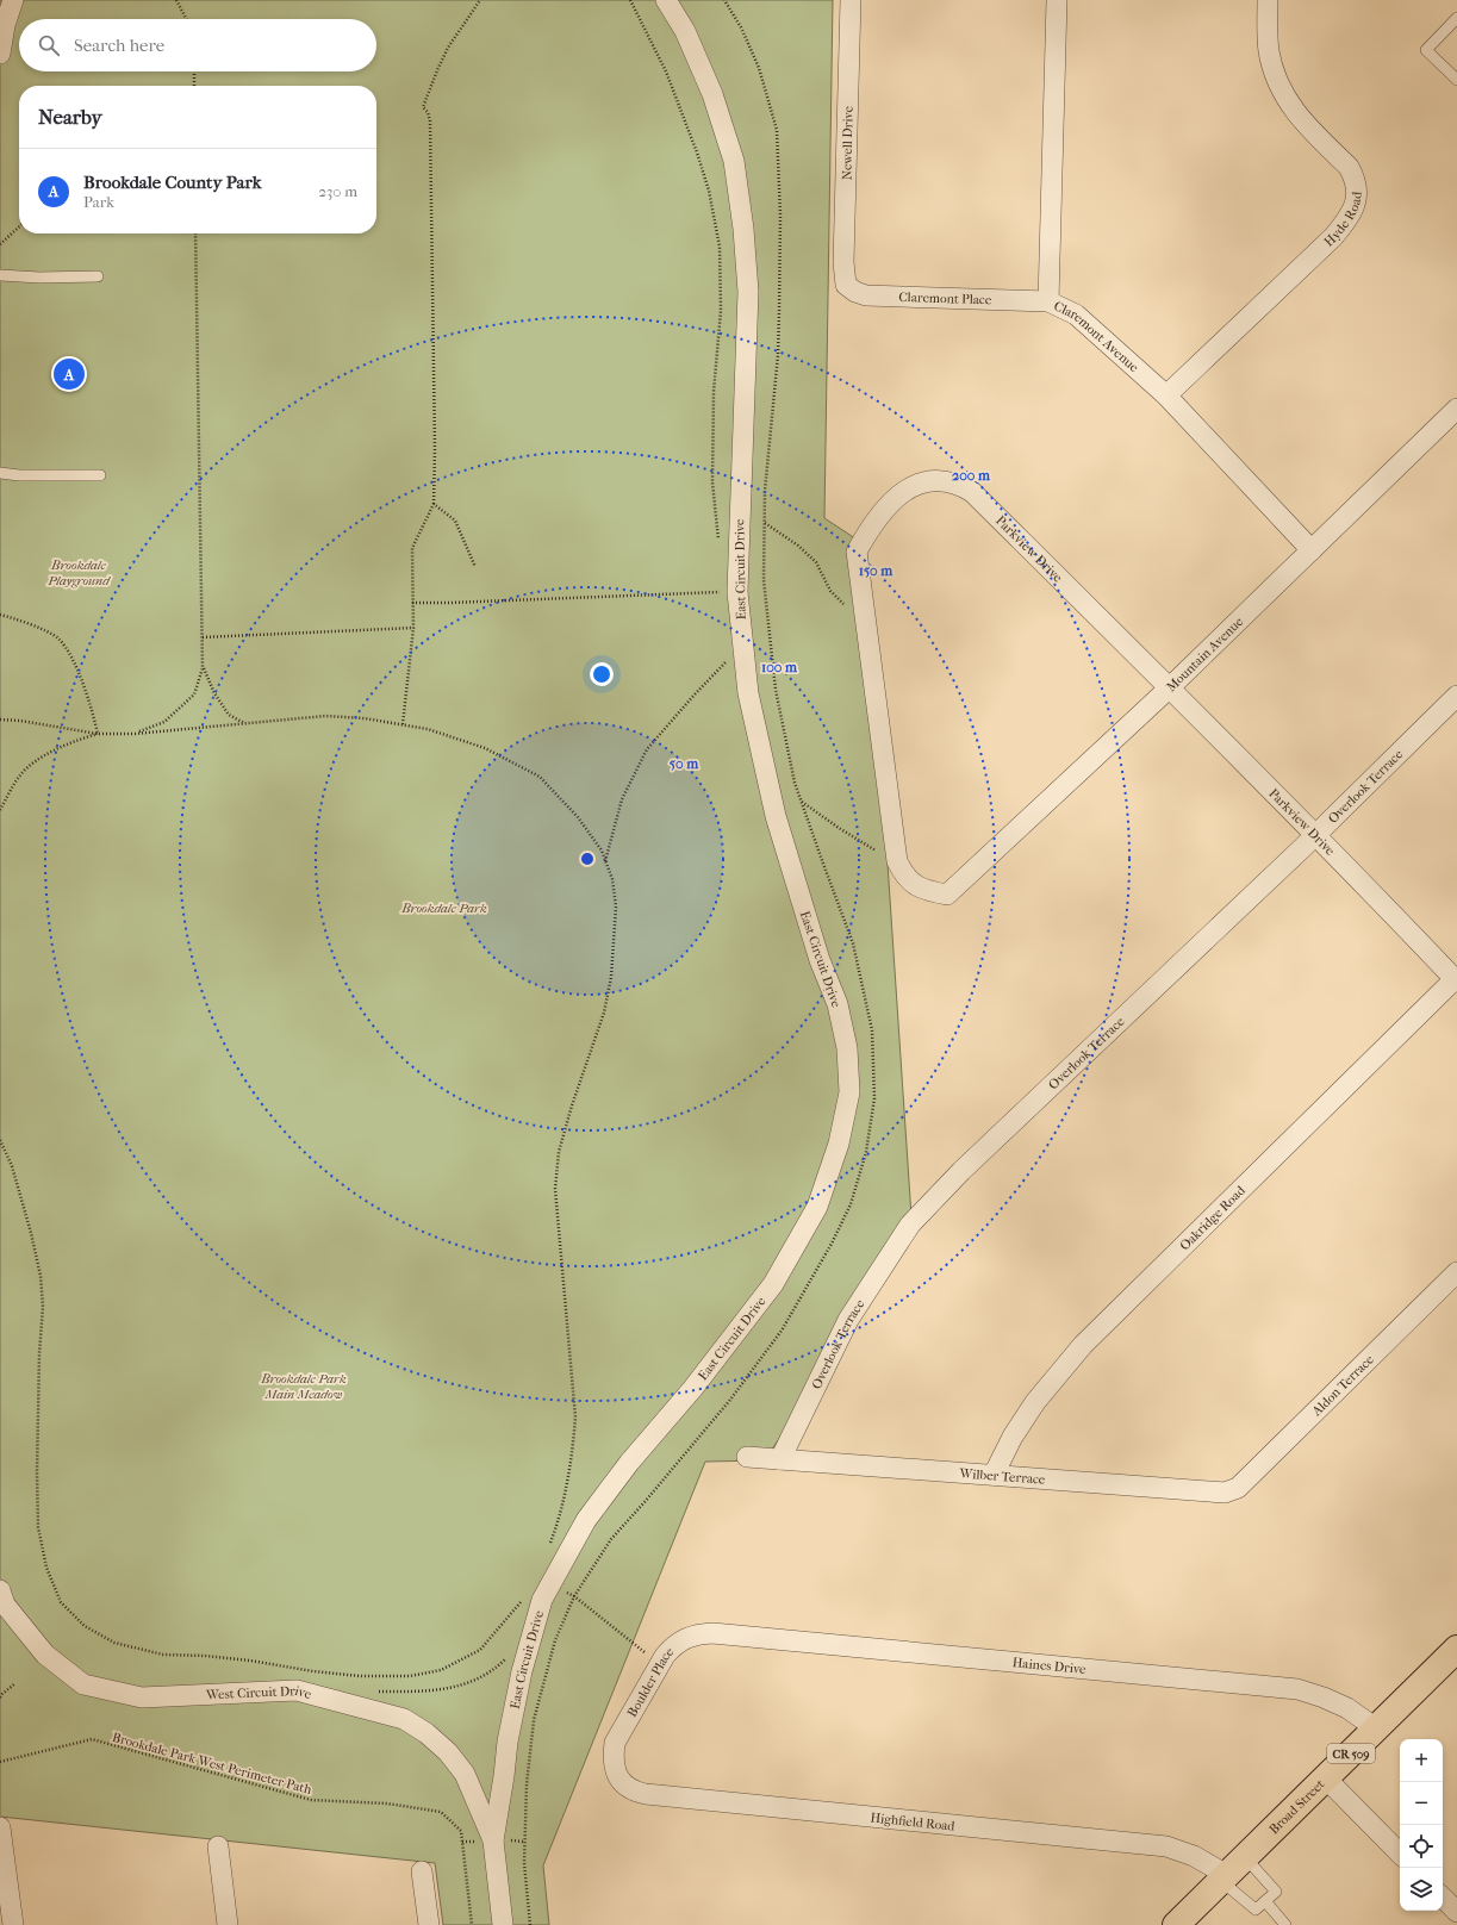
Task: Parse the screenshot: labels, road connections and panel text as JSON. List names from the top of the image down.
{
  "streets": {
    "main road": ["CR 509", "Broad Street"],
    "street": [
      "Newell Drive",
      "Hyde Road",
      "Claremont Place",
      "Claremont Avenue",
      "Parkview Drive",
      "East Circuit Drive",
      "Mountain Avenue",
      "Overlook Terrace",
      "Oakridge Road",
      "Aldon Terrace",
      "Wilber Terrace",
      "Haines Drive",
      "Boulder Place",
      "West Circuit Drive",
      "Highfield Road"
    ],
    "path": ["Brookdale Park West Perimeter Path"]
  },
  "crossings": [
    ["Newell Drive", "Claremont Place"],
    ["Hyde Road", "Claremont Avenue"],
    ["Claremont Place", "Claremont Avenue"],
    ["Claremont Avenue", "Mountain Avenue"],
    ["Parkview Drive", "Mountain Avenue"],
    ["Parkview Drive", "Overlook Terrace"],
    ["Parkview Drive", "Oakridge Road"],
    ["East Circuit Drive", "West Circuit Drive"],
    ["Overlook Terrace", "Wilber Terrace"],
    ["Oakridge Road", "Wilber Terrace"],
    ["Aldon Terrace", "Wilber Terrace"],
    ["Haines Drive", "Boulder Place"],
    ["Haines Drive", "Broad Street"],
    ["Boulder Place", "Highfield Road"],
    ["Broad Street", "Highfield Road"]
  ],
  "parks": ["Brookdale Playground", "Brookdale Park", "Brookdale Park Main Meadow"],
  "page": {
    "search": "Search here",
    "heading": "Nearby",
    "list": [
      {
        "mark": "A",
        "name": "Brookdale County Park",
        "note": "Park",
        "value": "230 m"
      }
    ],
    "pins": "A",
    "map_buttons": ["+", "−"]
  },
  "rings": [
    "200 m",
    "150 m",
    "100 m",
    "50 m"
  ]
}
